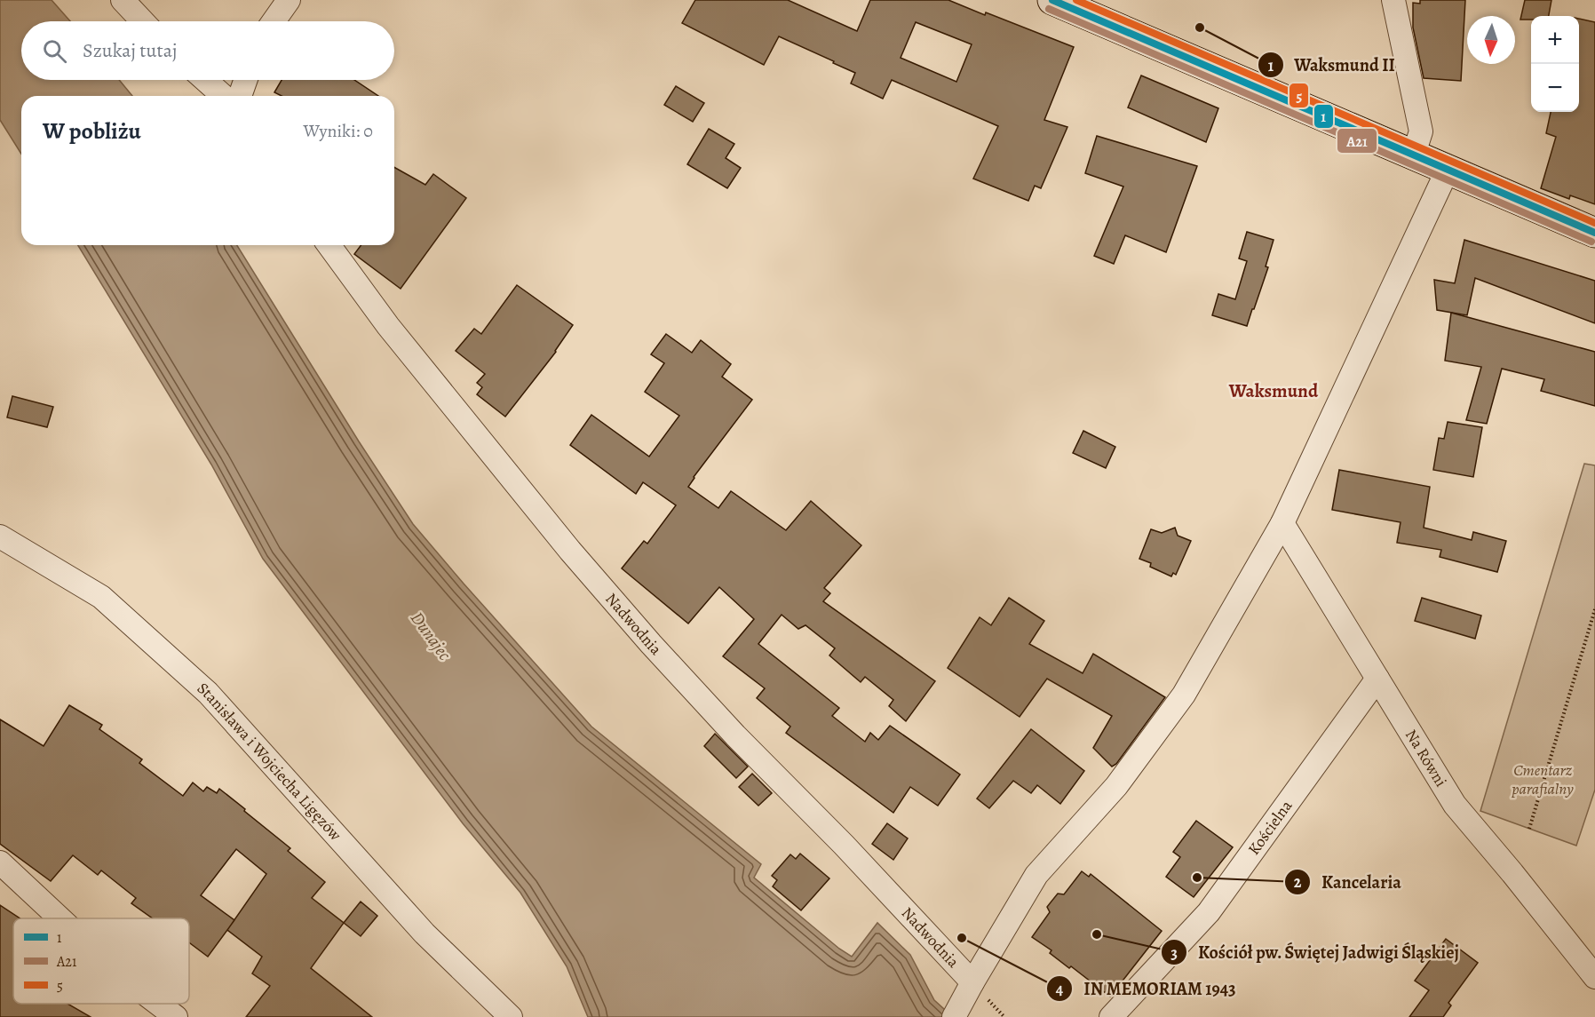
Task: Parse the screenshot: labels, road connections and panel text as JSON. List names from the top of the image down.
{
  "streets": {
    "street": [
      "Nadwodnia",
      "Na Równi",
      "Stanisława i Wojciecha Ligęzów",
      "Kościelna"
    ]
  },
  "crossings": [
    ["Na Równi", "Kościelna"]
  ],
  "districts": ["Waksmund"],
  "water": ["Dunajec"],
  "parks": ["Cmentarz parafialny"],
  "places": [
    "Waksmund II",
    "Kancelaria",
    "Kościół pw. Świętej Jadwigi Śląskiej",
    "IN MEMORIAM 1943"
  ],
  "lines": ["transit line 1", "transit line 5", "transit line A21"],
  "legend": ["1", "A21", "5"],
  "north": "bottom",
  "page": {
    "map_buttons": ["+", "−"],
    "search": "Szukaj tutaj",
    "heading": ["W pobliżu", "Wyniki: 0"]
  }
}
